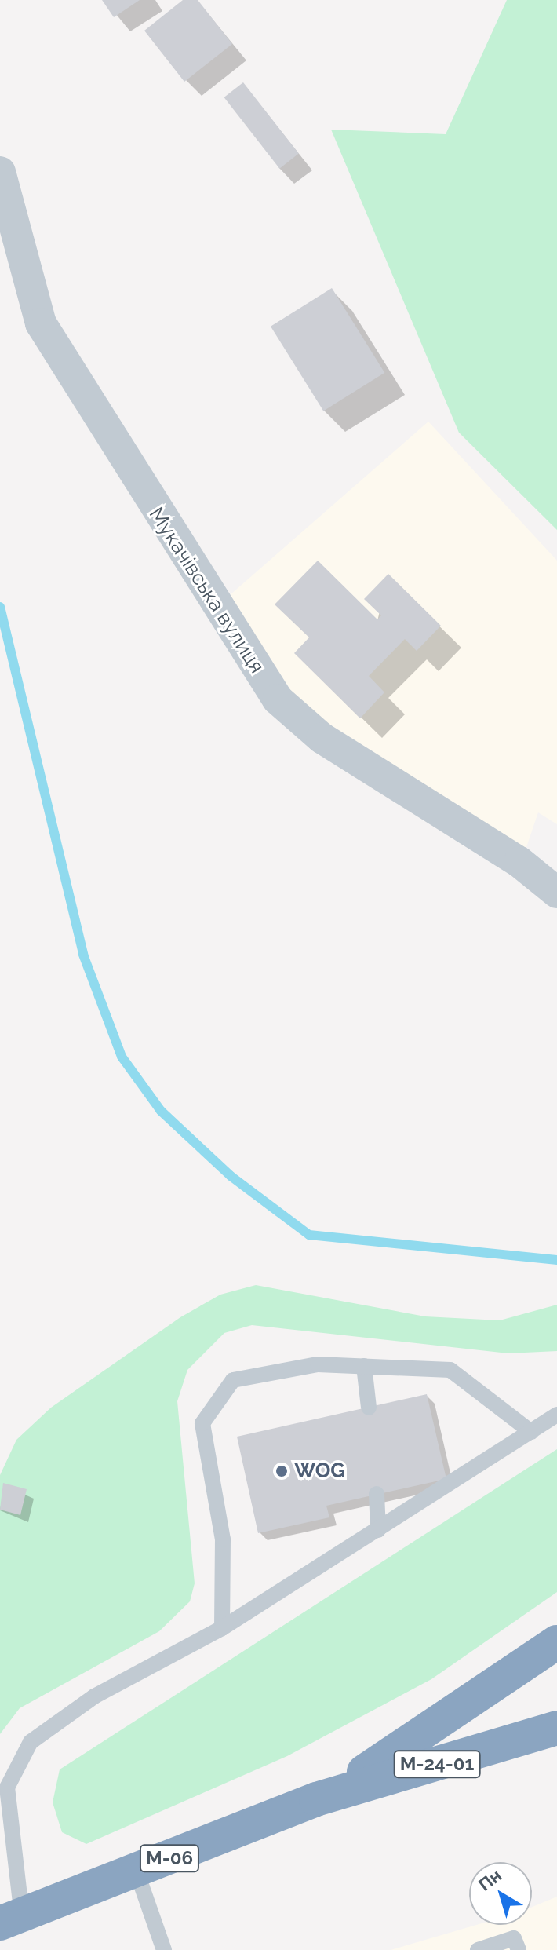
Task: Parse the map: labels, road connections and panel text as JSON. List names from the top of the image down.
{
  "streets": {
    "highway": ["М-24-01", "М-06"],
    "street": ["Мукачівська вулиця"]
  },
  "crossings": [
    ["М-24-01", "М-06"]
  ],
  "places": ["WOG"],
  "north": "top left"
}
